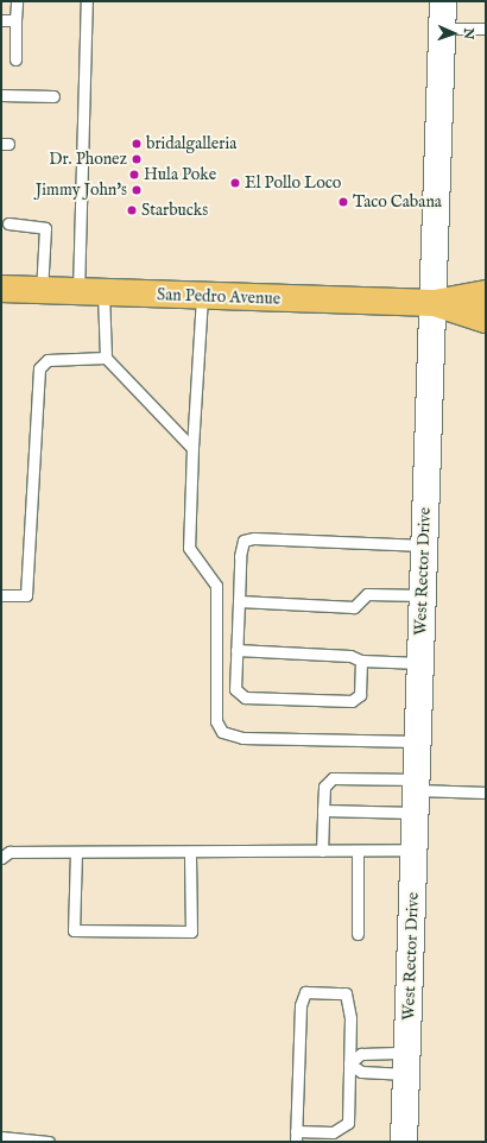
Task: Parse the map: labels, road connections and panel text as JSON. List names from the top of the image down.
{
  "streets": {
    "main road": ["San Pedro Avenue"],
    "street": ["West Rector Drive"]
  },
  "crossings": [
    ["San Pedro Avenue", "West Rector Drive"]
  ],
  "places": [
    "bridalgalleria",
    "Dr. Phonez",
    "Hula Poke",
    "El Pollo Loco",
    "Jimmy John's",
    "Taco Cabana",
    "Starbucks"
  ],
  "north": "right"
}
